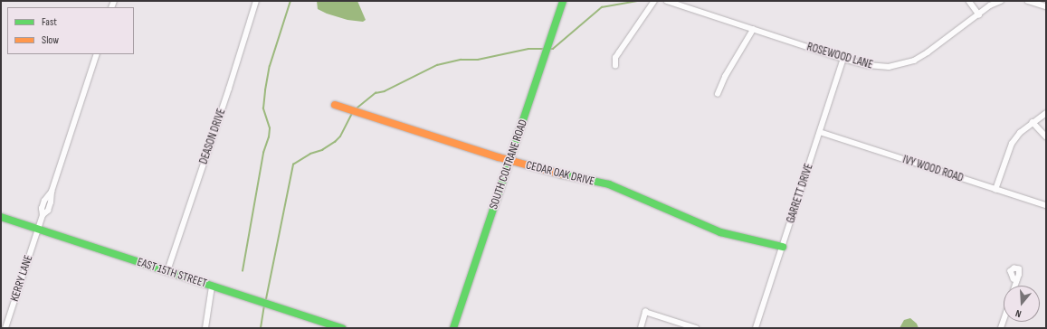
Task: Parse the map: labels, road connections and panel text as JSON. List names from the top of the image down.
{
  "streets": {
    "main road": ["SOUTH COLTRANE ROAD", "CEDAR OAK DRIVE", "EAST 15TH STREET"],
    "street": [
      "ROSEWOOD LANE",
      "DEASON DRIVE",
      "IVY WOOD ROAD",
      "GARRETT DRIVE",
      "KERRY LANE"
    ]
  },
  "crossings": [
    ["ROSEWOOD LANE", "GARRETT DRIVE"],
    ["DEASON DRIVE", "EAST 15TH STREET"],
    ["SOUTH COLTRANE ROAD", "CEDAR OAK DRIVE"],
    ["IVY WOOD ROAD", "GARRETT DRIVE"],
    ["CEDAR OAK DRIVE", "GARRETT DRIVE"],
    ["EAST 15TH STREET", "KERRY LANE"]
  ],
  "legend": ["Fast", "Slow"],
  "north": "bottom"
}
